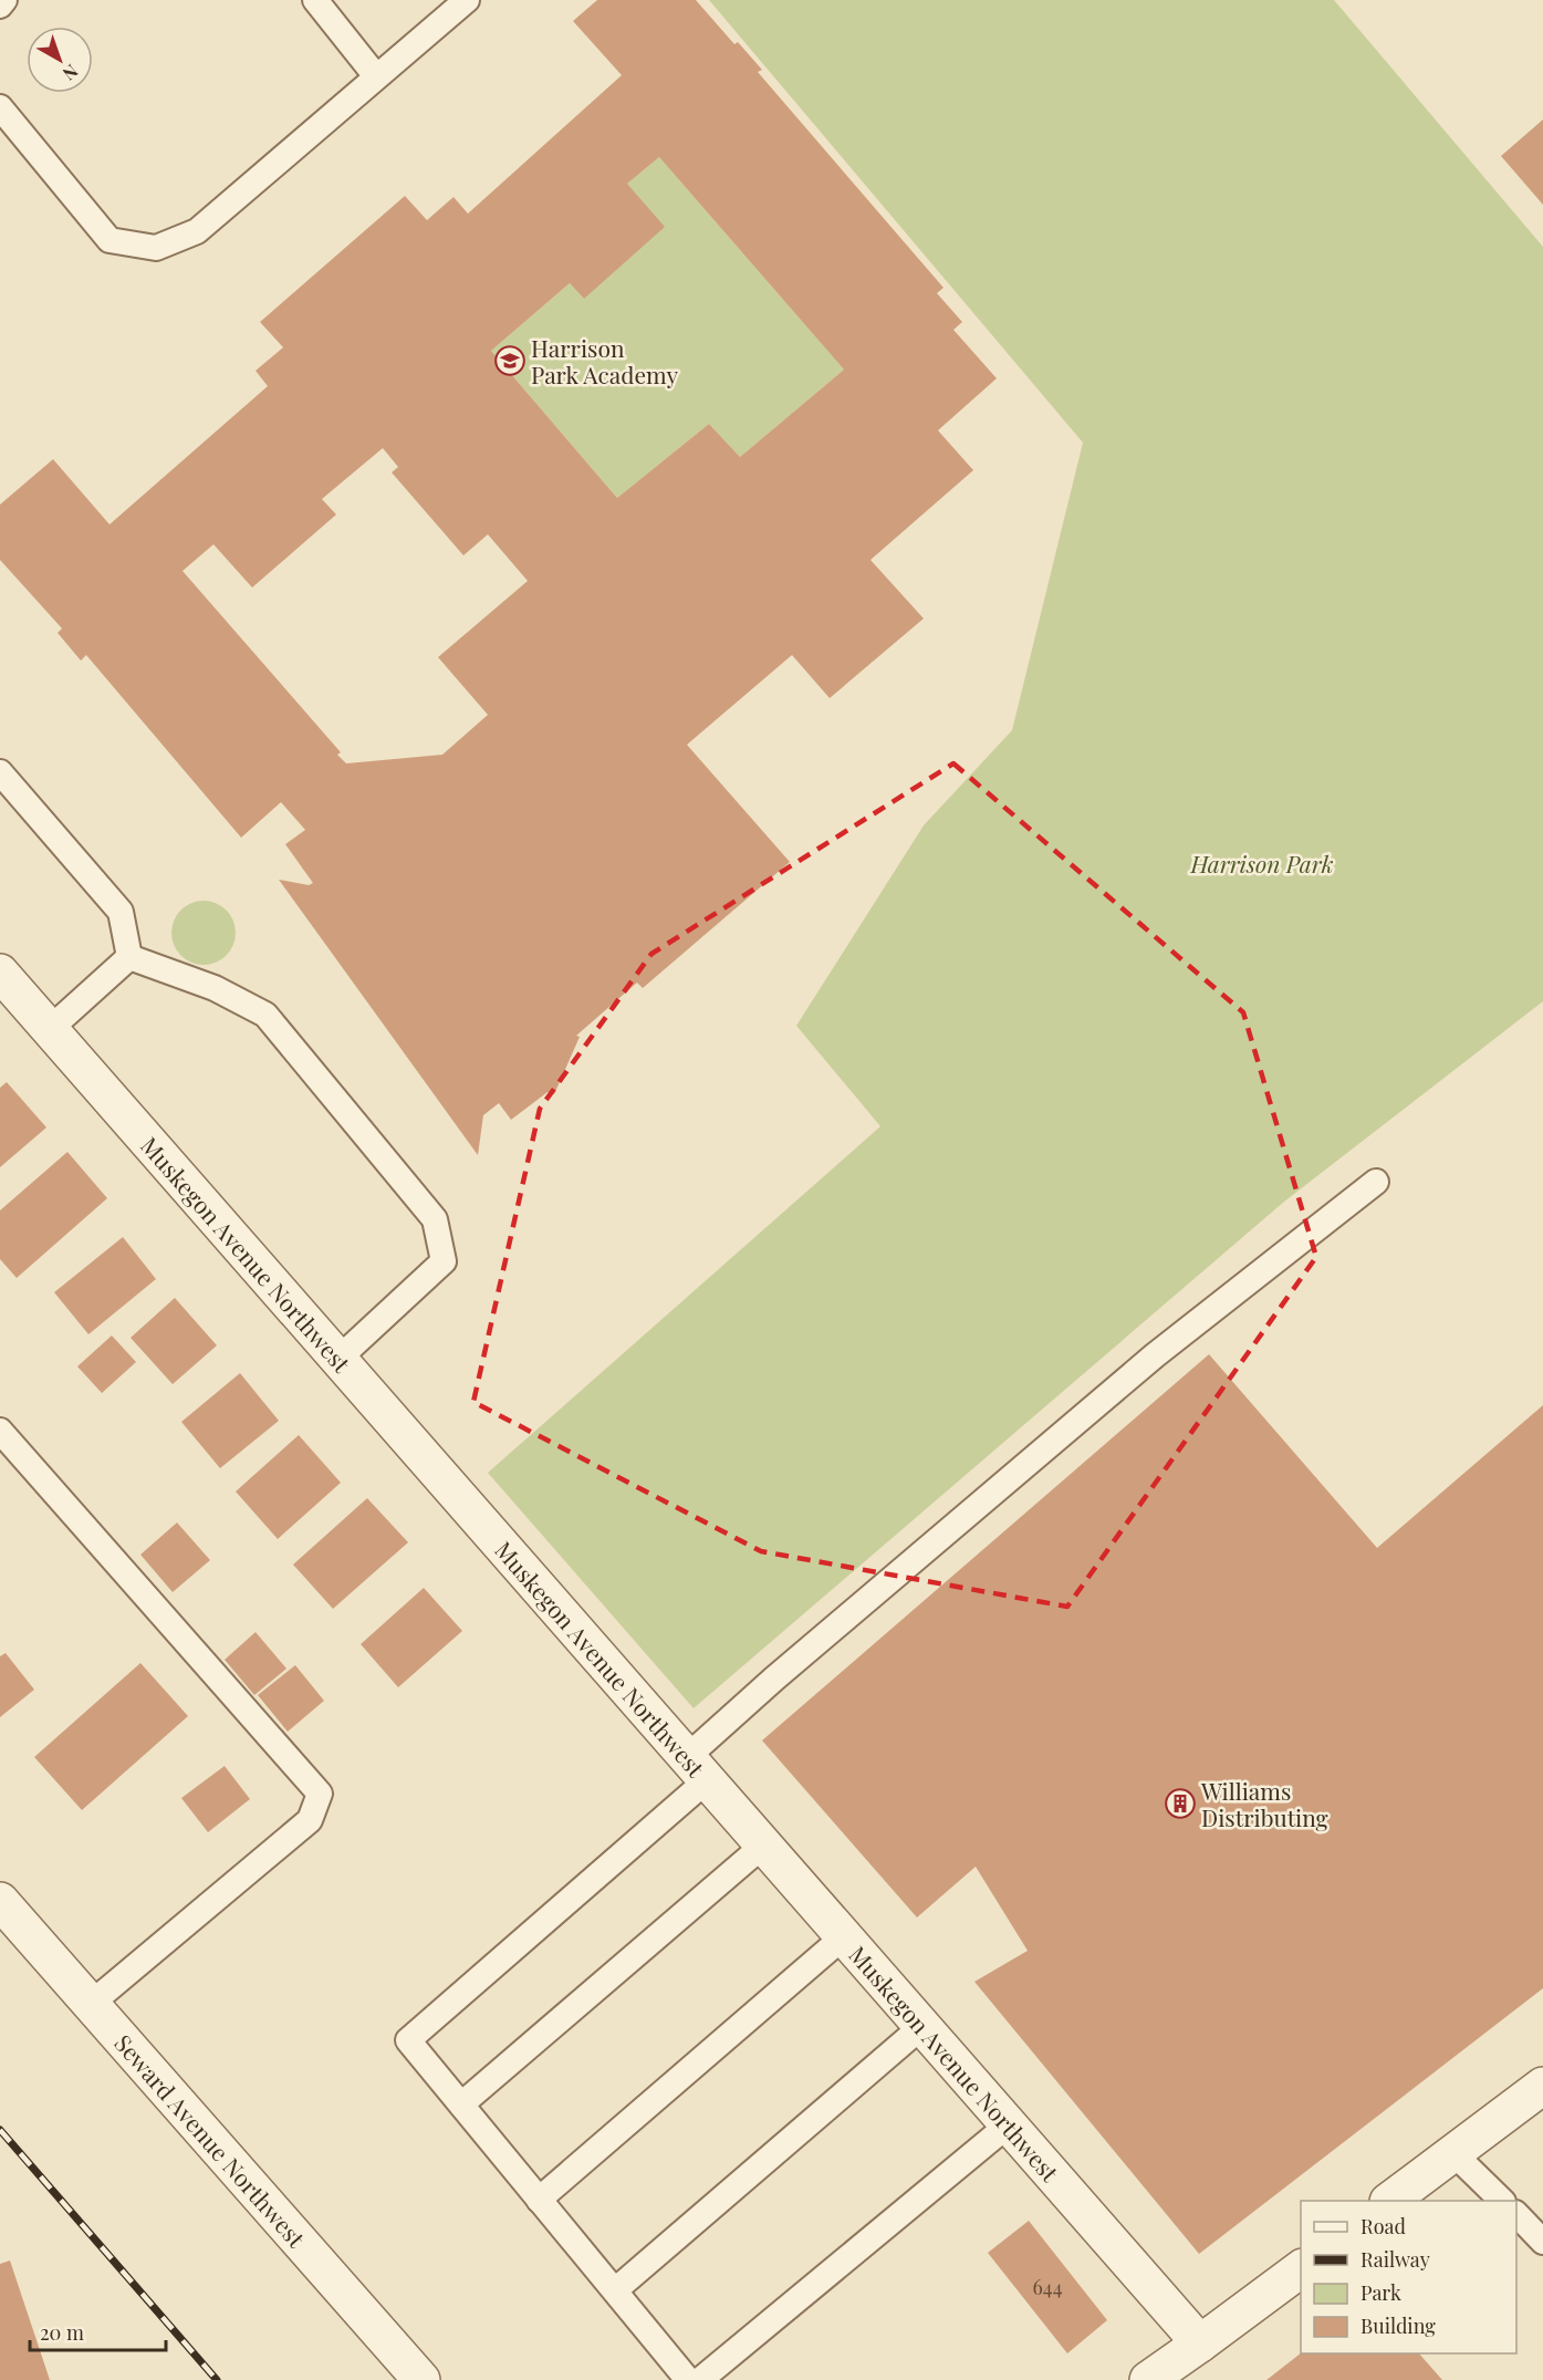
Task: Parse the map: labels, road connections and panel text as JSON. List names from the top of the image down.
{
  "streets": {
    "street": ["Muskegon Avenue Northwest", "Seward Avenue Northwest"]
  },
  "parks": ["Harrison Park"],
  "places": {
    "school or university": ["Harrison Park Academy"],
    "building": ["Williams Distributing"]
  },
  "house_numbers": ["644"],
  "legend": [
    "Road",
    "Railway",
    "Park",
    "Building"
  ],
  "scale_bar": "20 m",
  "north": "bottom right"
}
